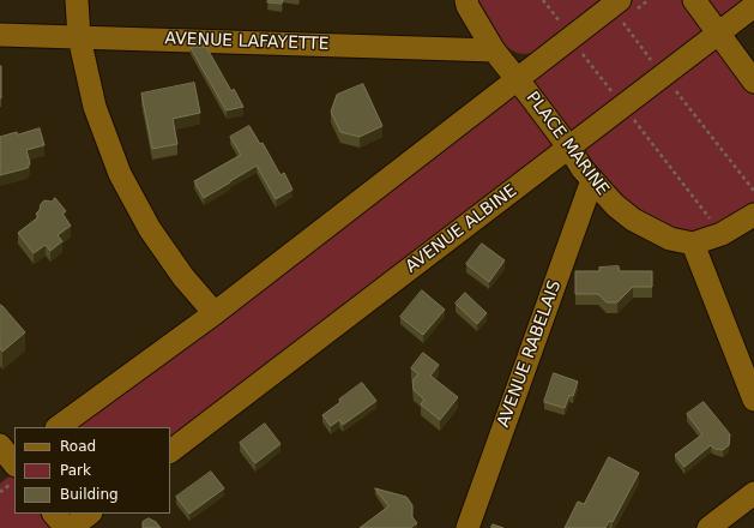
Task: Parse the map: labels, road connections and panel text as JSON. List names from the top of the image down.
{
  "streets": {
    "street": [
      "AVENUE LAFAYETTE",
      "PLACE MARINE",
      "AVENUE ALBINE",
      "AVENUE RABELAIS"
    ]
  },
  "crossings": [
    ["AVENUE LAFAYETTE", "PLACE MARINE"],
    ["PLACE MARINE", "AVENUE ALBINE"],
    ["PLACE MARINE", "AVENUE RABELAIS"]
  ],
  "legend": ["Road", "Park", "Building"]
}
